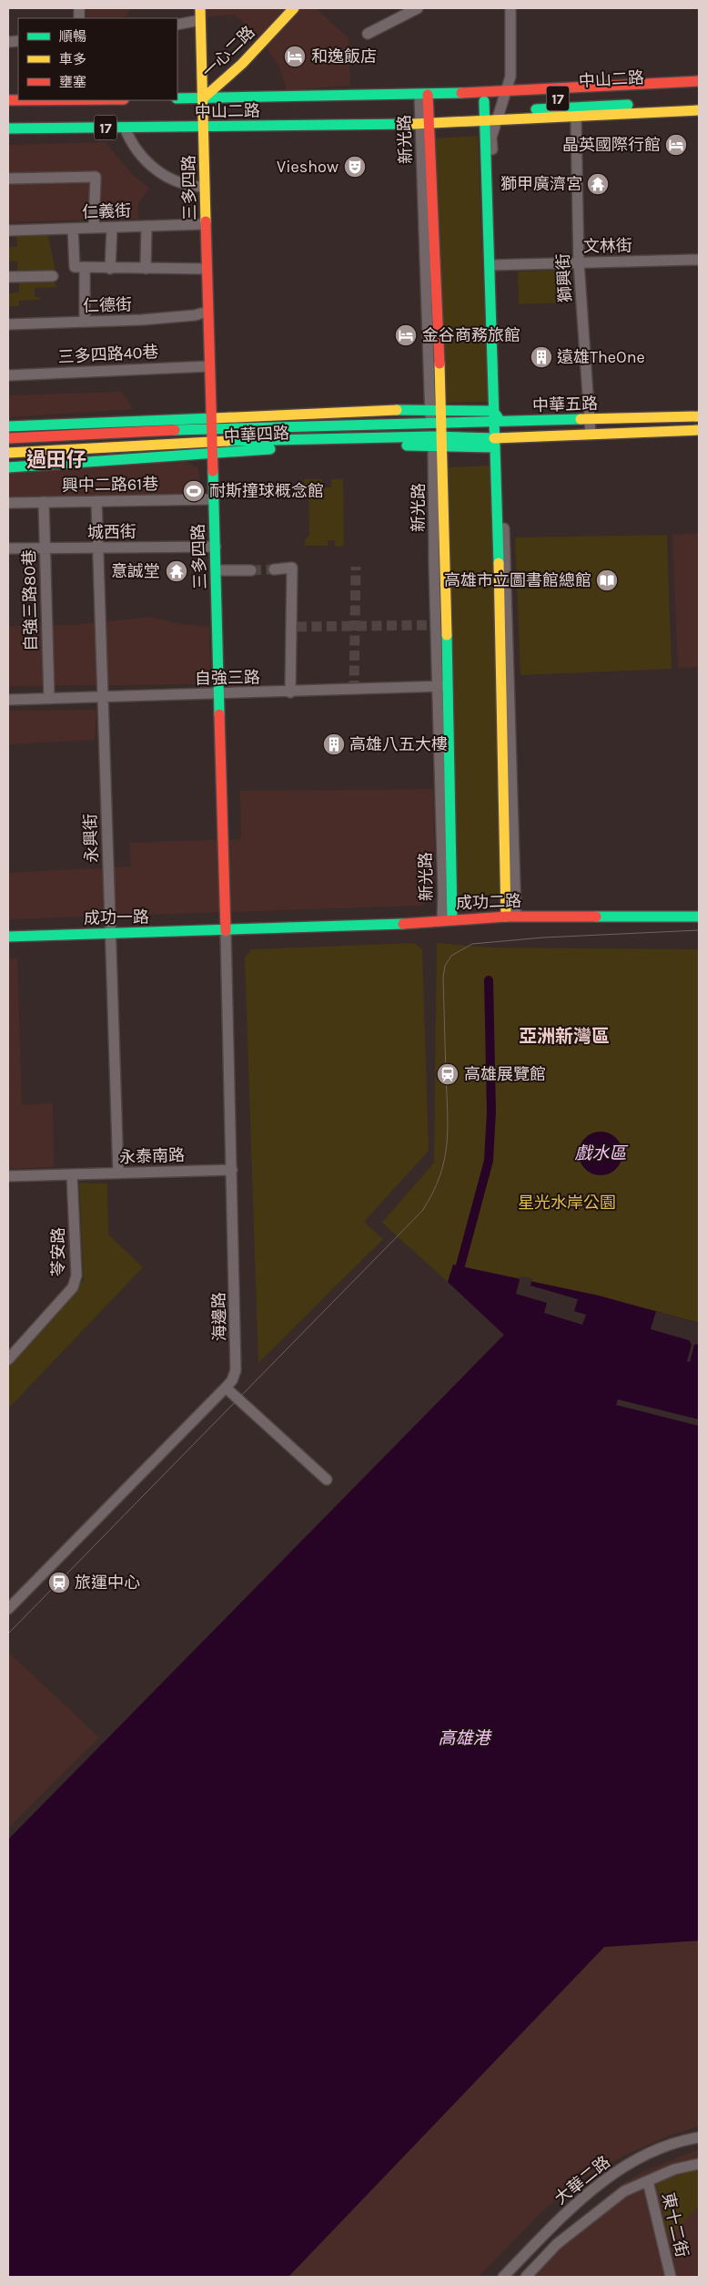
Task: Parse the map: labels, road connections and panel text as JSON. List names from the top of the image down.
{
  "streets": {
    "street": [
      "一心二路",
      "中山二路",
      "17",
      "新光路",
      "三多四路",
      "仁義街",
      "文林街",
      "獅興街",
      "仁德街",
      "三多四路40巷",
      "中華五路",
      "中華四路",
      "興中二路61巷",
      "城西街",
      "自強三路80巷",
      "自強三路",
      "永興街",
      "成功二路",
      "成功一路",
      "永泰南路",
      "苓安路",
      "海邊路",
      "大華二路",
      "東十二街"
    ]
  },
  "crossings": [
    ["一心二路", "中山二路"],
    ["一心二路", "三多四路"],
    ["中山二路", "新光路"],
    ["中山二路", "三多四路"],
    ["中山二路", "獅興街"],
    ["新光路", "中華五路"],
    ["新光路", "中華四路"],
    ["新光路", "自強三路"],
    ["新光路", "成功二路"],
    ["三多四路", "仁義街"],
    ["三多四路", "仁德街"],
    ["三多四路", "三多四路40巷"],
    ["三多四路", "中華四路"],
    ["三多四路", "興中二路61巷"],
    ["三多四路", "城西街"],
    ["三多四路", "自強三路"],
    ["三多四路", "成功二路"],
    ["三多四路", "成功一路"],
    ["三多四路", "海邊路"],
    ["文林街", "獅興街"],
    ["獅興街", "中華五路"],
    ["中華五路", "中華四路"],
    ["興中二路61巷", "自強三路80巷"],
    ["興中二路61巷", "永興街"],
    ["城西街", "自強三路80巷"],
    ["城西街", "永興街"],
    ["自強三路80巷", "自強三路"],
    ["自強三路", "永興街"],
    ["永興街", "成功一路"],
    ["永興街", "永泰南路"],
    ["成功二路", "成功一路"],
    ["成功二路", "海邊路"],
    ["成功一路", "海邊路"],
    ["永泰南路", "苓安路"],
    ["永泰南路", "海邊路"]
  ],
  "districts": ["過田仔", "亞洲新灣區"],
  "water": ["戲水區", "高雄港"],
  "parks": ["星光水岸公園"],
  "places": {
    "hotel": ["和逸飯店", "晶英國際行館", "金谷商務旅館"],
    "theatre": ["Vieshow"],
    "temple": ["獅甲廣濟宮", "意誠堂"],
    "building": ["遠雄TheOne", "高雄八五大樓"],
    "sports": ["耐斯撞球概念館"],
    "library": ["高雄市立圖書館總館"],
    "station": ["高雄展覽館", "旅運中心"]
  },
  "legend": ["順暢", "車多", "壅塞"]
}
